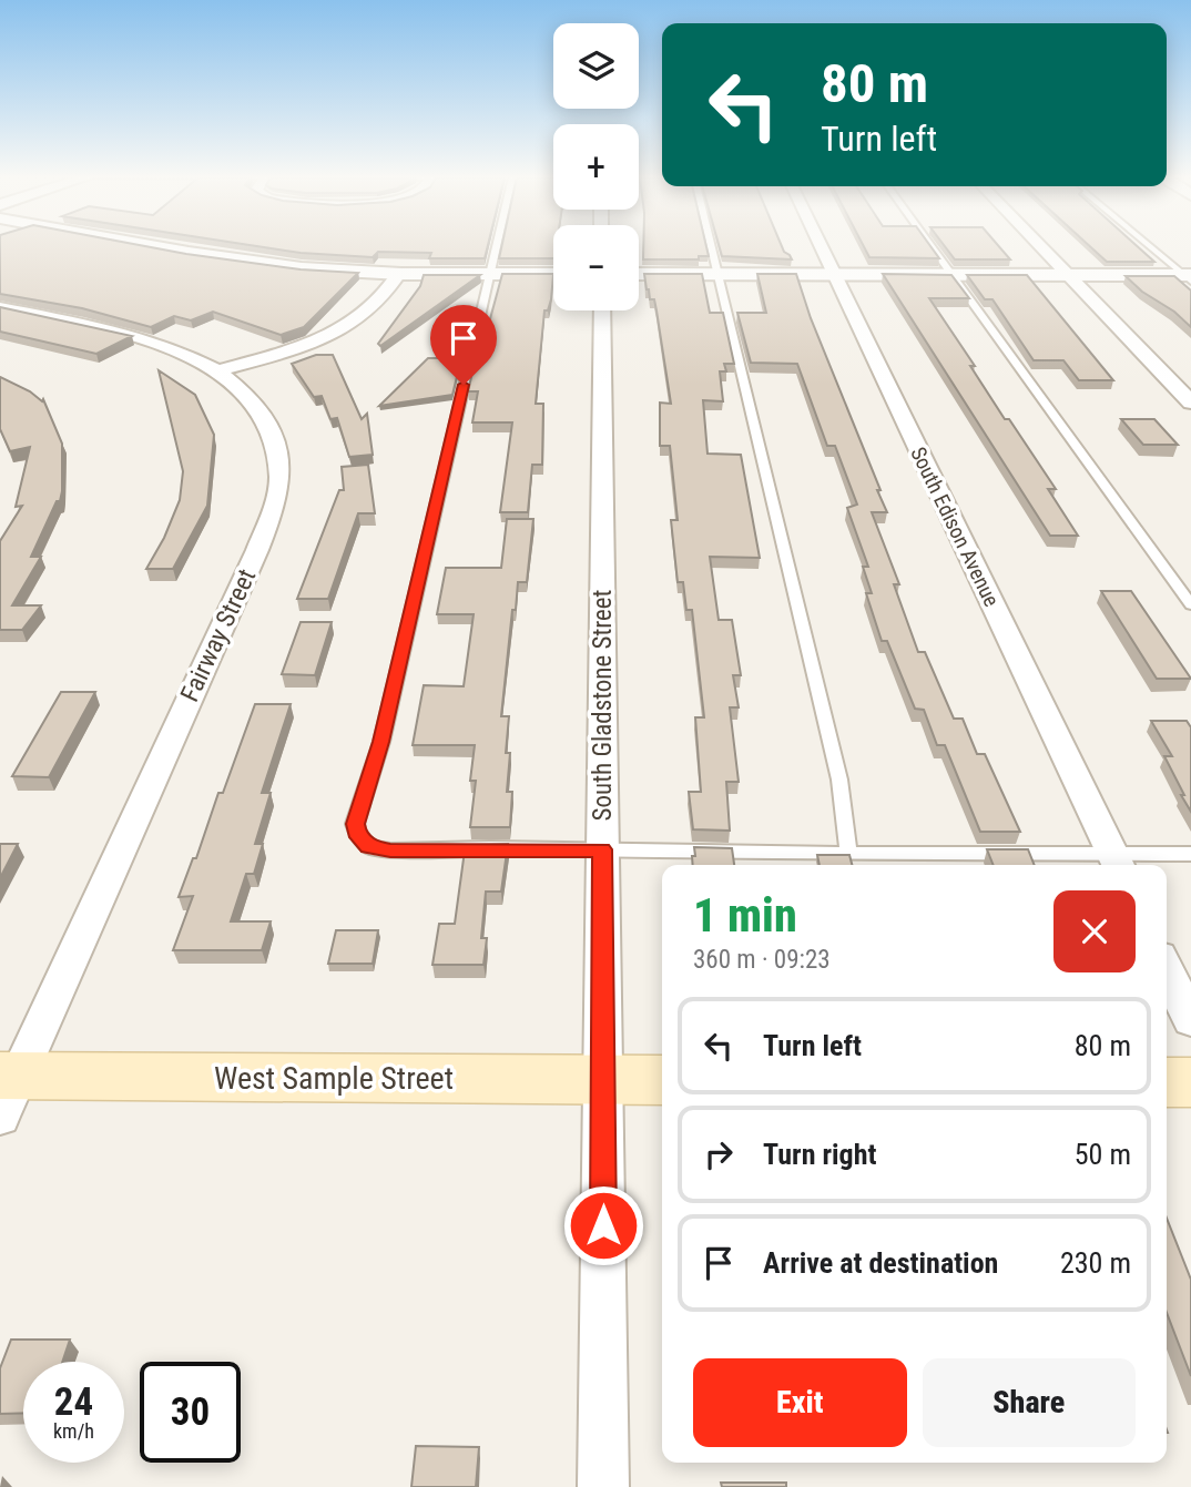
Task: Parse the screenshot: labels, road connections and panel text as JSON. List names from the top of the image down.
{
  "streets": {
    "main road": ["West Sample Street"],
    "street": ["South Edison Avenue", "Fairway Street", "South Gladstone Street"]
  },
  "crossings": [
    ["Fairway Street", "West Sample Street"],
    ["South Gladstone Street", "West Sample Street"]
  ],
  "page": {
    "map_buttons": ["+", "−"],
    "turn": ["80 m", "Turn left"],
    "heading": ["1 min", "360 m · 09:23"],
    "list": [
      {
        "name": "Turn left",
        "value": "80 m"
      },
      {
        "name": "Turn right",
        "value": "50 m"
      },
      {
        "name": "Arrive at destination",
        "value": "230 m"
      }
    ],
    "buttons": ["Exit", "Share"],
    "speed": "24 km/h",
    "limit": "30"
  }
}
